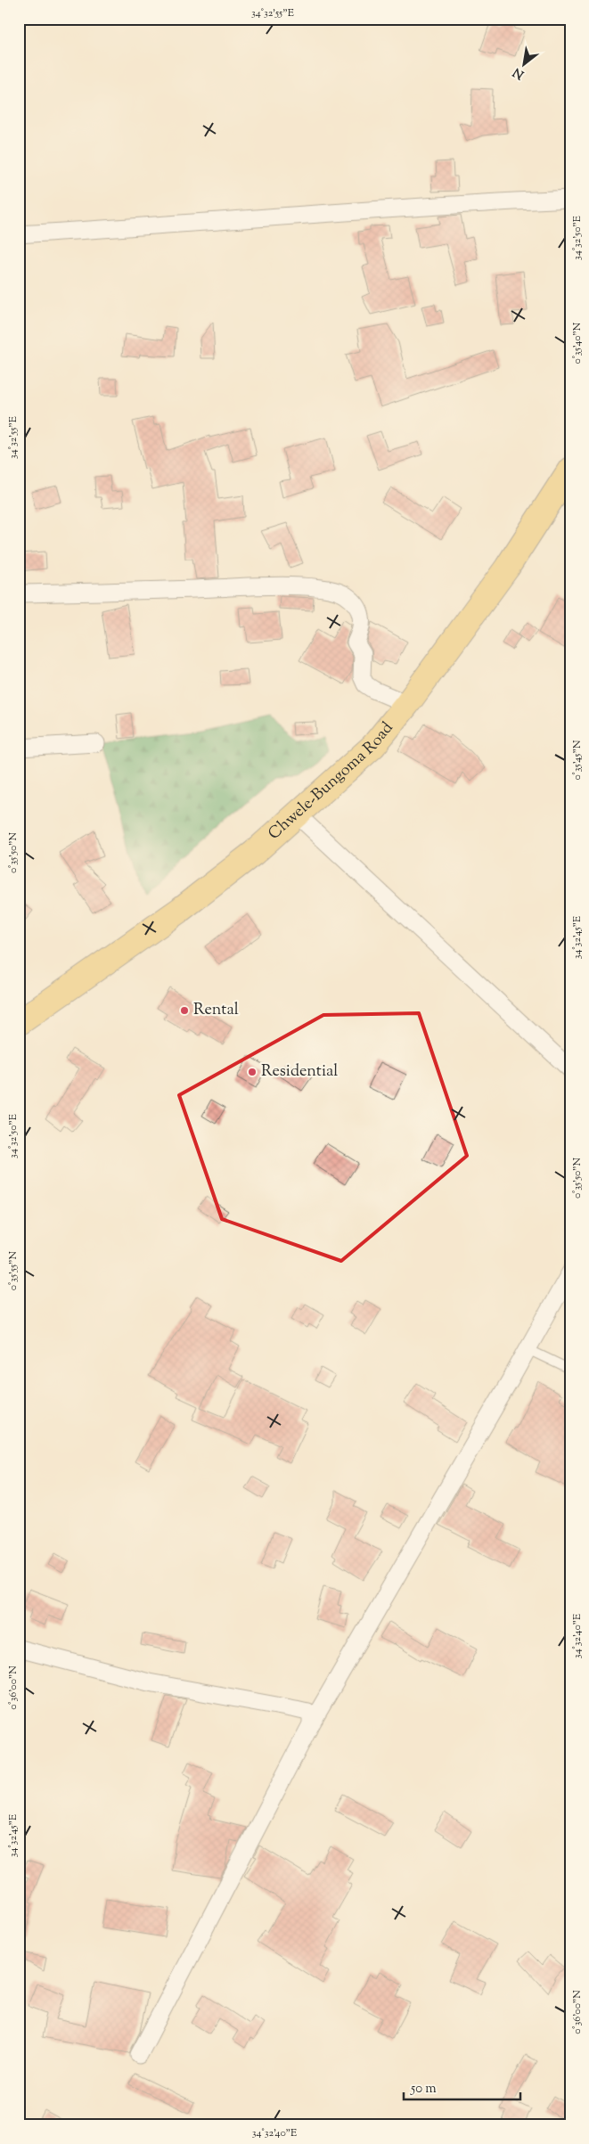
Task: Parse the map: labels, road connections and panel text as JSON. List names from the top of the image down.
{
  "streets": {
    "main road": ["Chwele-Bungoma Road"]
  },
  "places": ["Rental", "Residential"],
  "scale_bar": "50 m",
  "north": "bottom left",
  "coordinates": [
    "34°32'55\"E",
    "34°32'50\"E",
    "0°35'40\"N",
    "0°35'45\"N",
    "0°35'50\"N",
    "34°32'45\"E",
    "0°35'55\"N",
    "34°32'40\"E",
    "0°36'00\"N"
  ]
}
